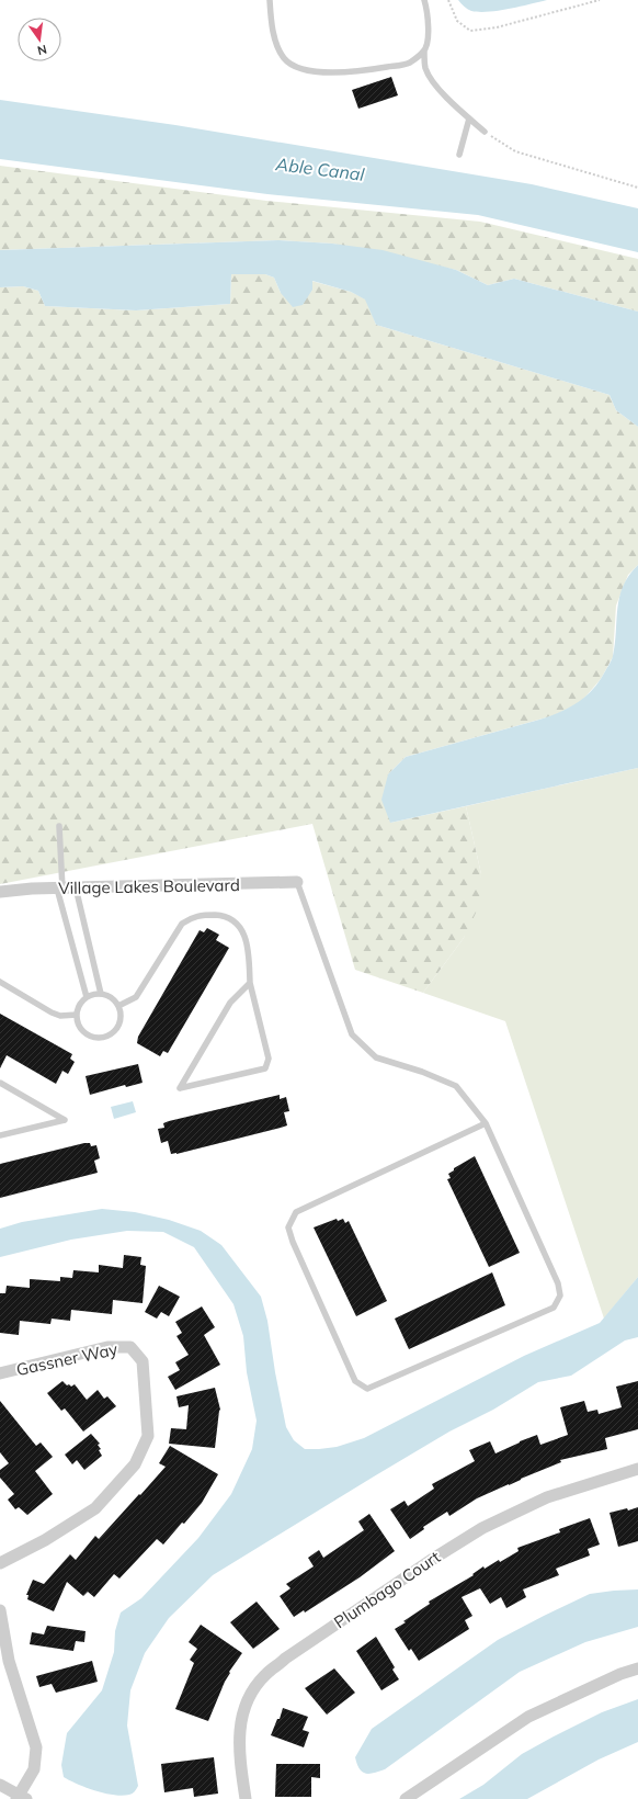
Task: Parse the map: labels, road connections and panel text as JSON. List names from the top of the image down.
{
  "streets": {
    "street": ["Village Lakes Boulevard", "Gassner Way", "Plumbago Court"]
  },
  "water": ["Able Canal"],
  "north": "bottom"
}
